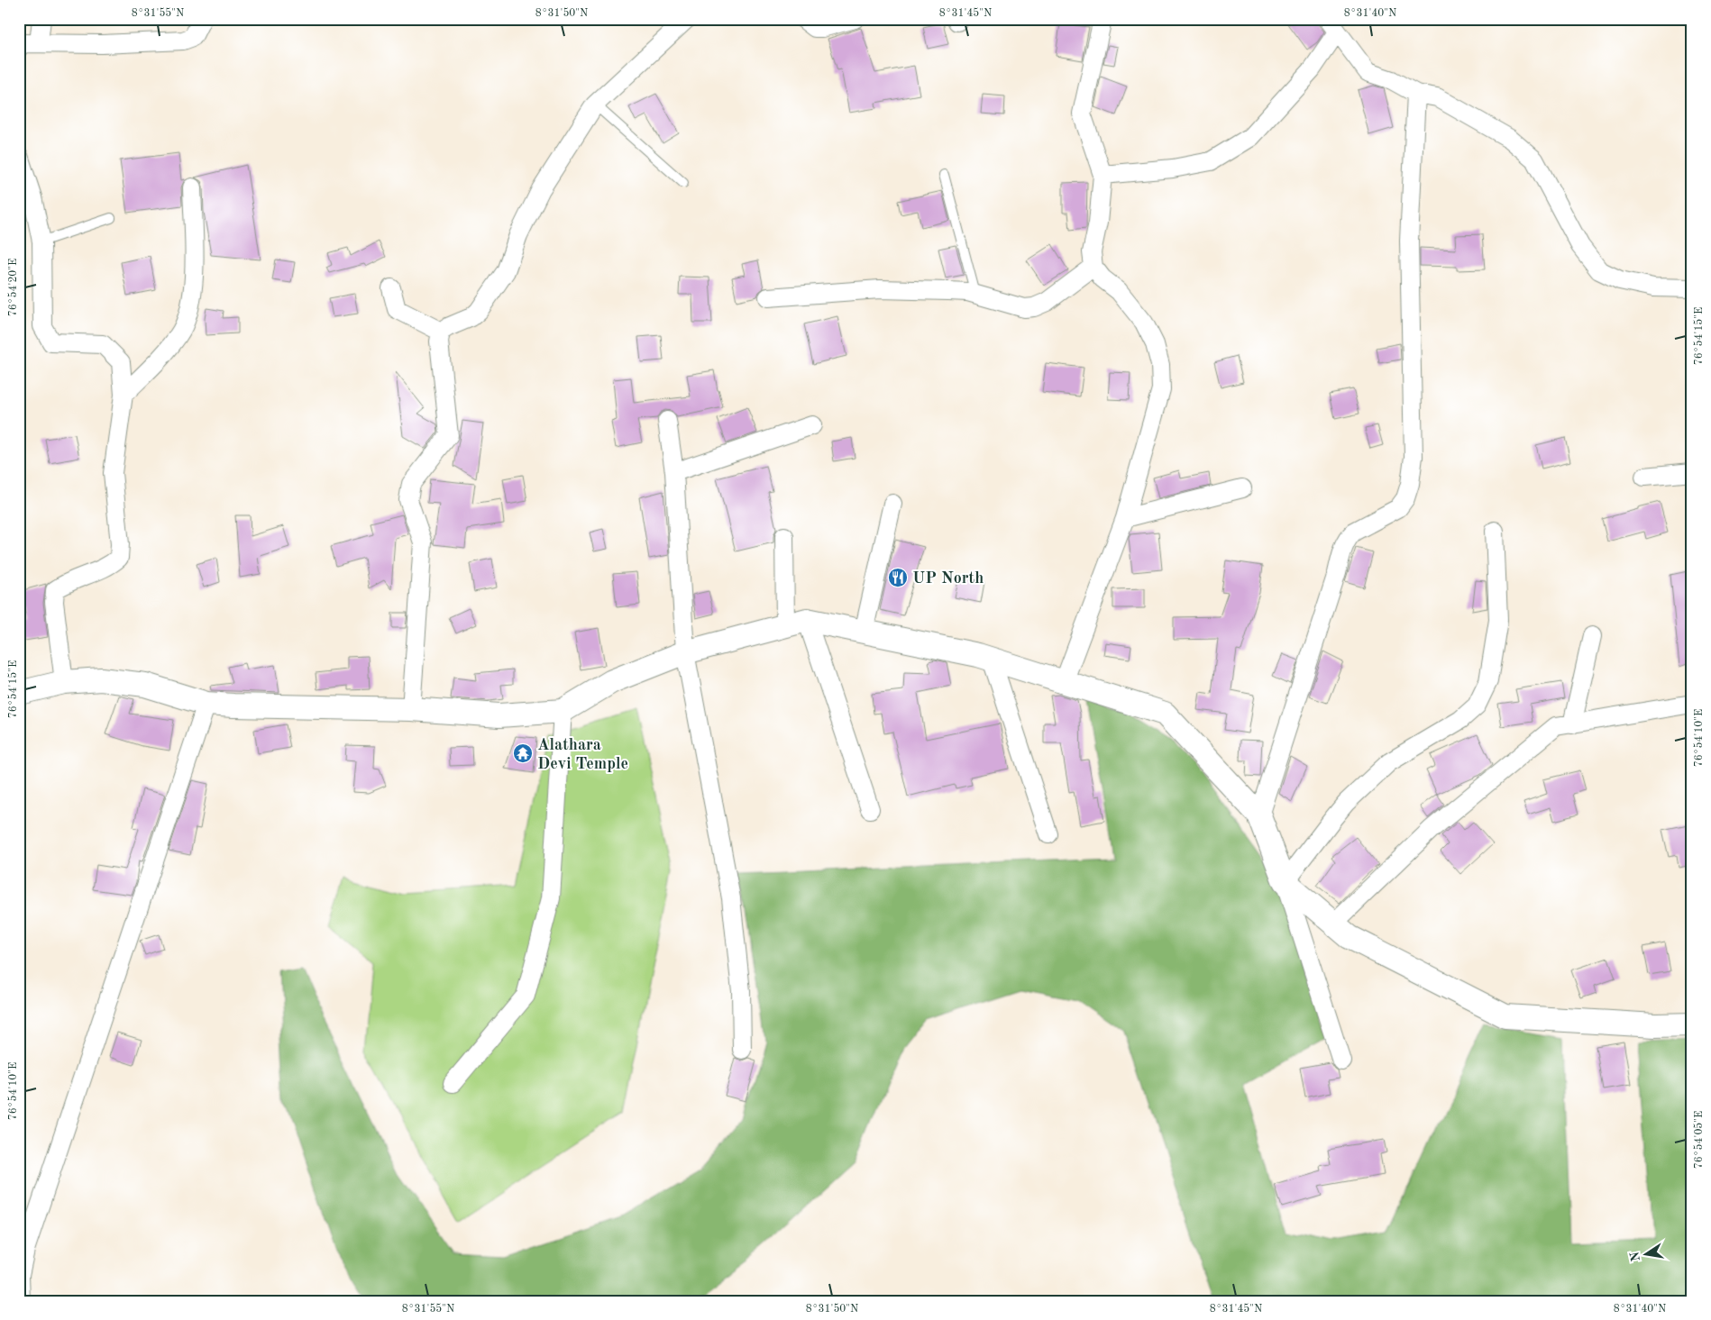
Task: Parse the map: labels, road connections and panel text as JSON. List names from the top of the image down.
{
  "places": {
    "restaurant": ["UP North"],
    "temple": ["Alathara Devi Temple"]
  },
  "north": "left",
  "coordinates": [
    "8°31'55\"N",
    "8°31'50\"N",
    "8°31'45\"N",
    "8°31'40\"N",
    "76°54'20\"E",
    "76°54'15\"E",
    "76°54'10\"E",
    "76°54'05\"E"
  ]
}
